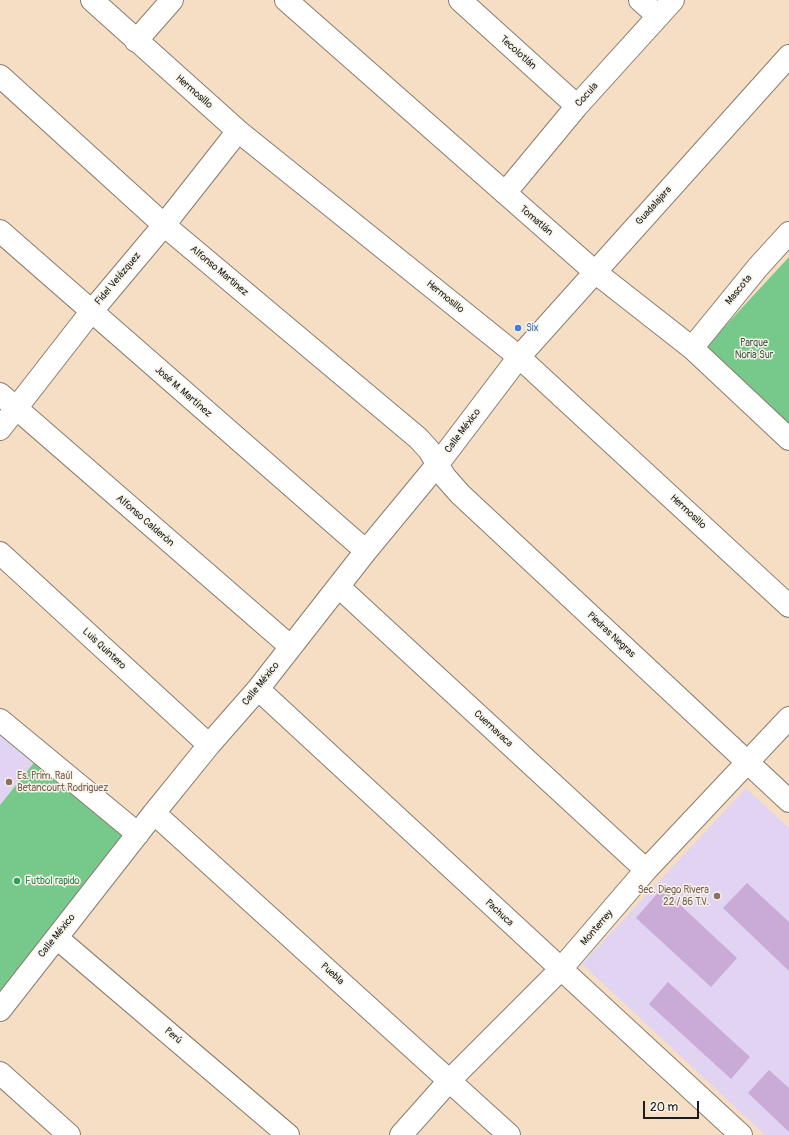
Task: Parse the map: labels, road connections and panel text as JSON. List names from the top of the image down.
{
  "streets": {
    "street": [
      "Tecolotlán",
      "Hermosillo",
      "Cocula",
      "Guadalajara",
      "Tomatlán",
      "Alfonso Martinez",
      "Fidel Velázquez",
      "Mascota",
      "José M. Martínez",
      "Calle México",
      "Alfonso Calderón",
      "Piedras Negras",
      "Luis Quintero",
      "Cuernavaca",
      "Pachuca",
      "Monterrey",
      "Puebla",
      "Perú"
    ]
  },
  "crossings": [
    ["Tecolotlán", "Cocula"],
    ["Hermosillo", "Guadalajara"],
    ["Hermosillo", "Fidel Velázquez"],
    ["Hermosillo", "Calle México"],
    ["Cocula", "Tomatlán"],
    ["Guadalajara", "Tomatlán"],
    ["Guadalajara", "Calle México"],
    ["Tomatlán", "Mascota"],
    ["Alfonso Martinez", "Fidel Velázquez"],
    ["Alfonso Martinez", "Calle México"],
    ["Alfonso Martinez", "Piedras Negras"],
    ["Fidel Velázquez", "José M. Martínez"],
    ["Fidel Velázquez", "Alfonso Calderón"],
    ["José M. Martínez", "Calle México"],
    ["Calle México", "Alfonso Calderón"],
    ["Calle México", "Piedras Negras"],
    ["Calle México", "Luis Quintero"],
    ["Calle México", "Cuernavaca"],
    ["Calle México", "Pachuca"],
    ["Calle México", "Puebla"],
    ["Calle México", "Perú"],
    ["Piedras Negras", "Monterrey"],
    ["Cuernavaca", "Monterrey"],
    ["Pachuca", "Monterrey"],
    ["Monterrey", "Puebla"]
  ],
  "parks": ["Parque Noria Sur"],
  "places": [
    "Six",
    "Es. Prim. Raúl Betancourt Rodriguez",
    "Futbol rapido",
    "Sec. Diego Rivera 22 / 86 T.V."
  ],
  "scale_bar": "20 m"
}
